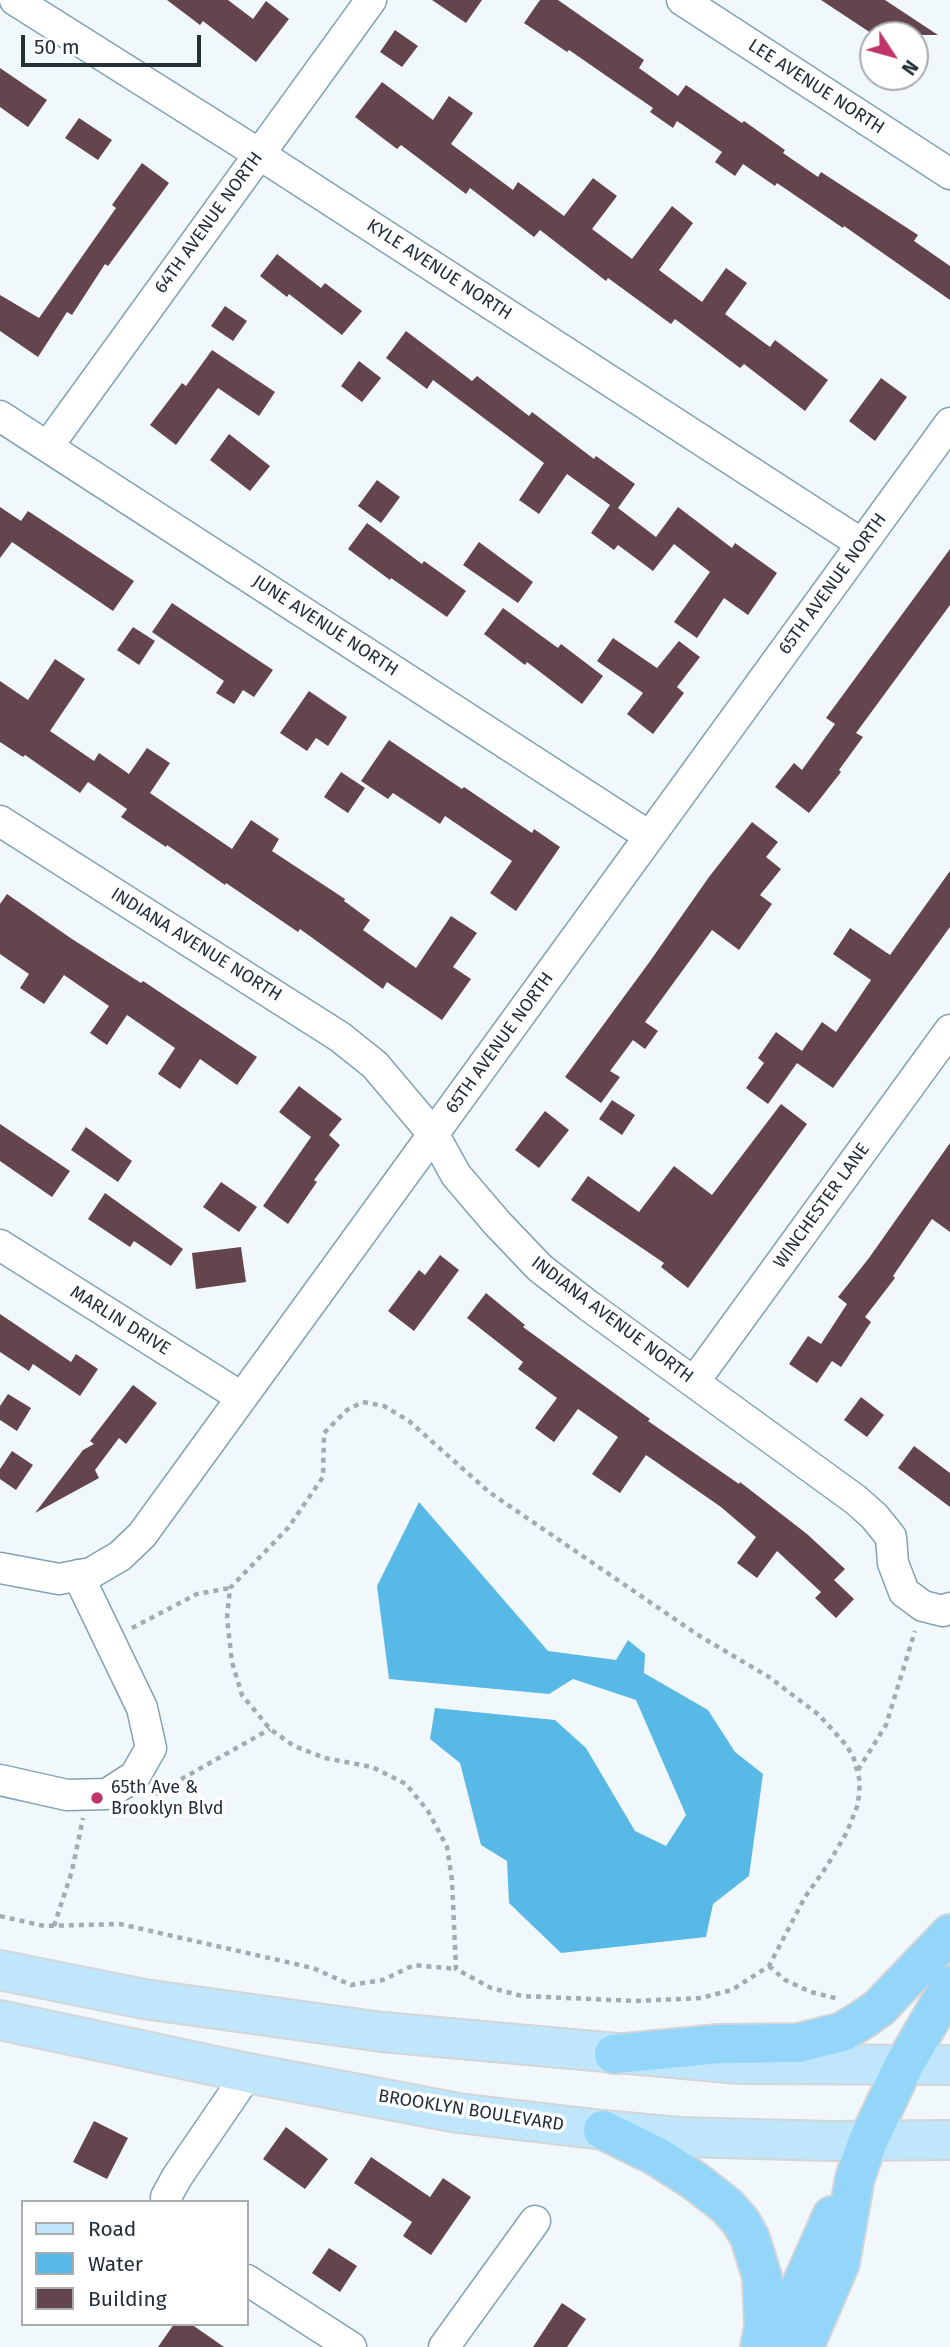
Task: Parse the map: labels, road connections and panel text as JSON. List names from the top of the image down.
{
  "streets": {
    "main road": ["BROOKLYN BOULEVARD"],
    "street": [
      "LEE AVENUE NORTH",
      "64TH AVENUE NORTH",
      "KYLE AVENUE NORTH",
      "65TH AVENUE NORTH",
      "JUNE AVENUE NORTH",
      "INDIANA AVENUE NORTH",
      "WINCHESTER LANE",
      "MARLIN DRIVE"
    ]
  },
  "crossings": [
    ["64TH AVENUE NORTH", "KYLE AVENUE NORTH"],
    ["64TH AVENUE NORTH", "JUNE AVENUE NORTH"],
    ["KYLE AVENUE NORTH", "65TH AVENUE NORTH"],
    ["65TH AVENUE NORTH", "JUNE AVENUE NORTH"],
    ["65TH AVENUE NORTH", "INDIANA AVENUE NORTH"],
    ["65TH AVENUE NORTH", "MARLIN DRIVE"],
    ["INDIANA AVENUE NORTH", "WINCHESTER LANE"]
  ],
  "places": ["65th Ave & Brooklyn Blvd"],
  "legend": ["Road", "Water", "Building"],
  "scale_bar": "50 m",
  "north": "bottom right"
}
